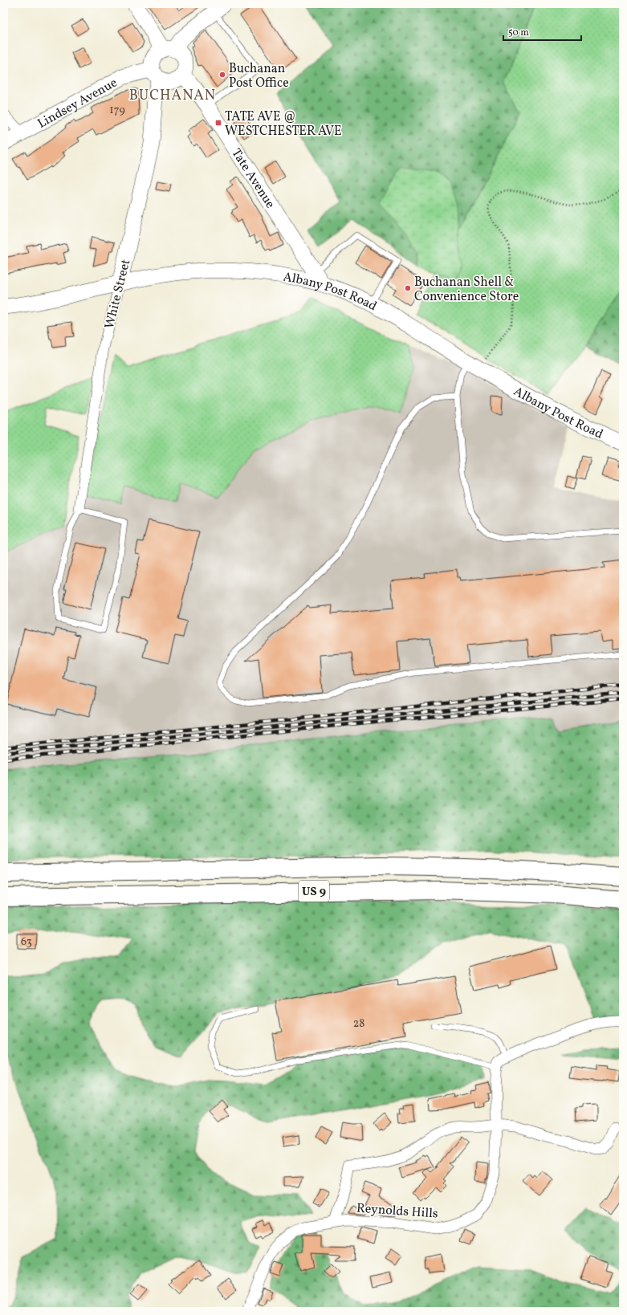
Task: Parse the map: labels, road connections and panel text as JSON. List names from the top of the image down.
{
  "streets": {
    "highway": ["US 9"],
    "street": [
      "Lindsey Avenue",
      "Tate Avenue",
      "Albany Post Road",
      "White Street",
      "Reynolds Hills"
    ]
  },
  "crossings": [
    ["Lindsey Avenue", "Tate Avenue"],
    ["Lindsey Avenue", "White Street"],
    ["Tate Avenue", "Albany Post Road"],
    ["Tate Avenue", "White Street"],
    ["Albany Post Road", "White Street"]
  ],
  "districts": ["BUCHANAN"],
  "places": {
    "other": ["Buchanan Post Office", "Buchanan Shell & Convenience Store"],
    "transit": ["TATE AVE @ WESTCHESTER AVE"]
  },
  "house_numbers": ["179", "63", "28"],
  "scale_bar": "50 m"
}
